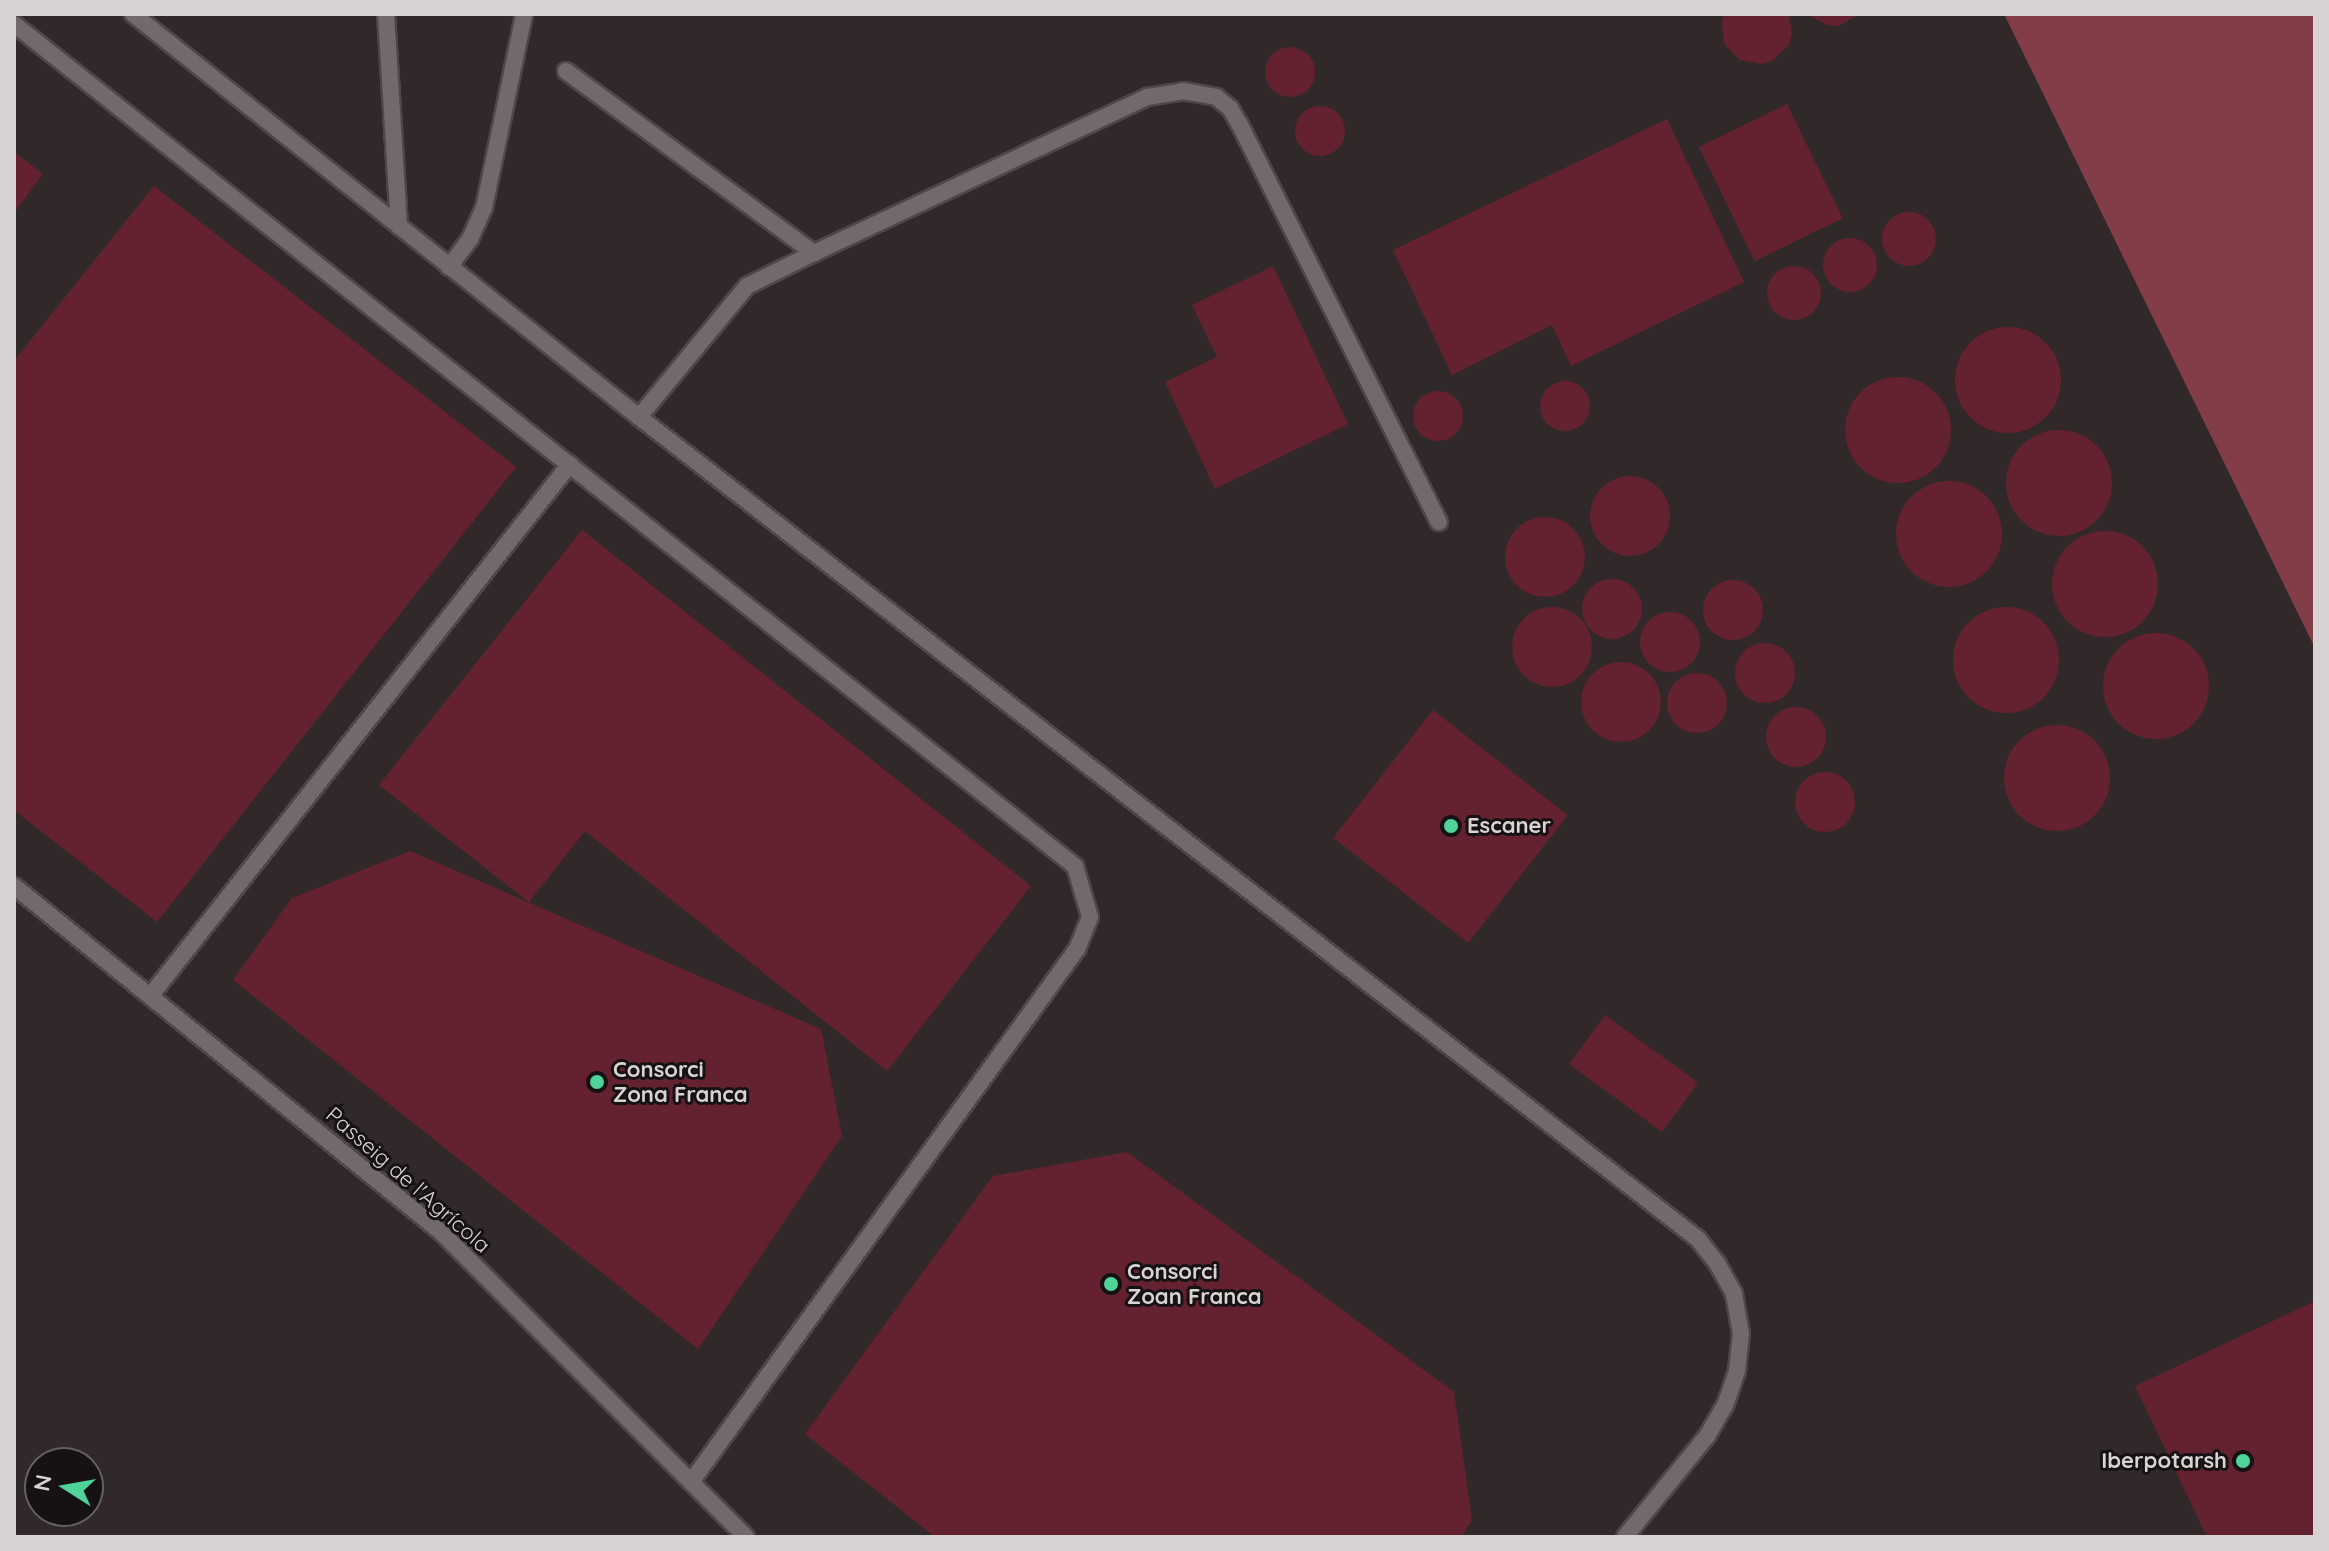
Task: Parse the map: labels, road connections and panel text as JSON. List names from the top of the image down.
{
  "streets": {
    "lane": ["Passeig de l'Agrícola"]
  },
  "places": [
    "Escaner",
    "Consorci Zona Franca",
    "Consorci Zoan Franca",
    "Iberpotarsh"
  ],
  "north": "left"
}
